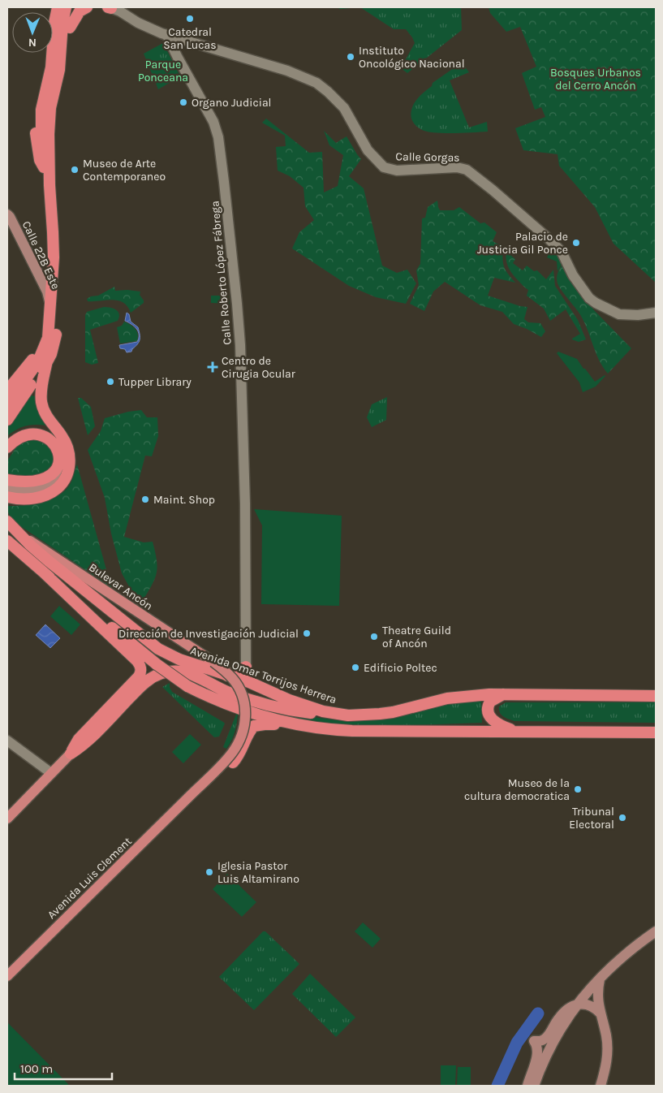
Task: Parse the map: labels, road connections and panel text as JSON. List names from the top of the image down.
{
  "streets": {
    "highway": ["Avenida Omar Torrijos Herrera"],
    "main road": ["Calle 22B Este", "Bulevar Ancón", "Avenida Luis Clement"],
    "street": ["Calle Gorgas", "Calle Roberto López Fábrega"]
  },
  "crossings": [
    ["Calle Gorgas", "Calle Roberto López Fábrega"],
    ["Bulevar Ancón", "Avenida Omar Torrijos Herrera"],
    ["Bulevar Ancón", "Avenida Luis Clement"]
  ],
  "parks": ["Parque Ponceana", "Bosques Urbanos del Cerro Ancón"],
  "places": {
    "other": [
      "Catedral San Lucas",
      "Instituto Oncológico Nacional",
      "Organo Judicial",
      "Museo de Arte Contemporaneo",
      "Palacio de Justicia Gil Ponce",
      "Tupper Library",
      "Maint. Shop",
      "Dirección de Investigación Judicial",
      "Theatre Guild of Ancón",
      "Edificio Poltec",
      "Museo de la cultura democratica",
      "Tribunal Electoral",
      "Iglesia Pastor Luis Altamirano"
    ],
    "health": ["Centro de Cirugia Ocular"]
  },
  "scale_bar": "100 m",
  "north": "bottom"
}
